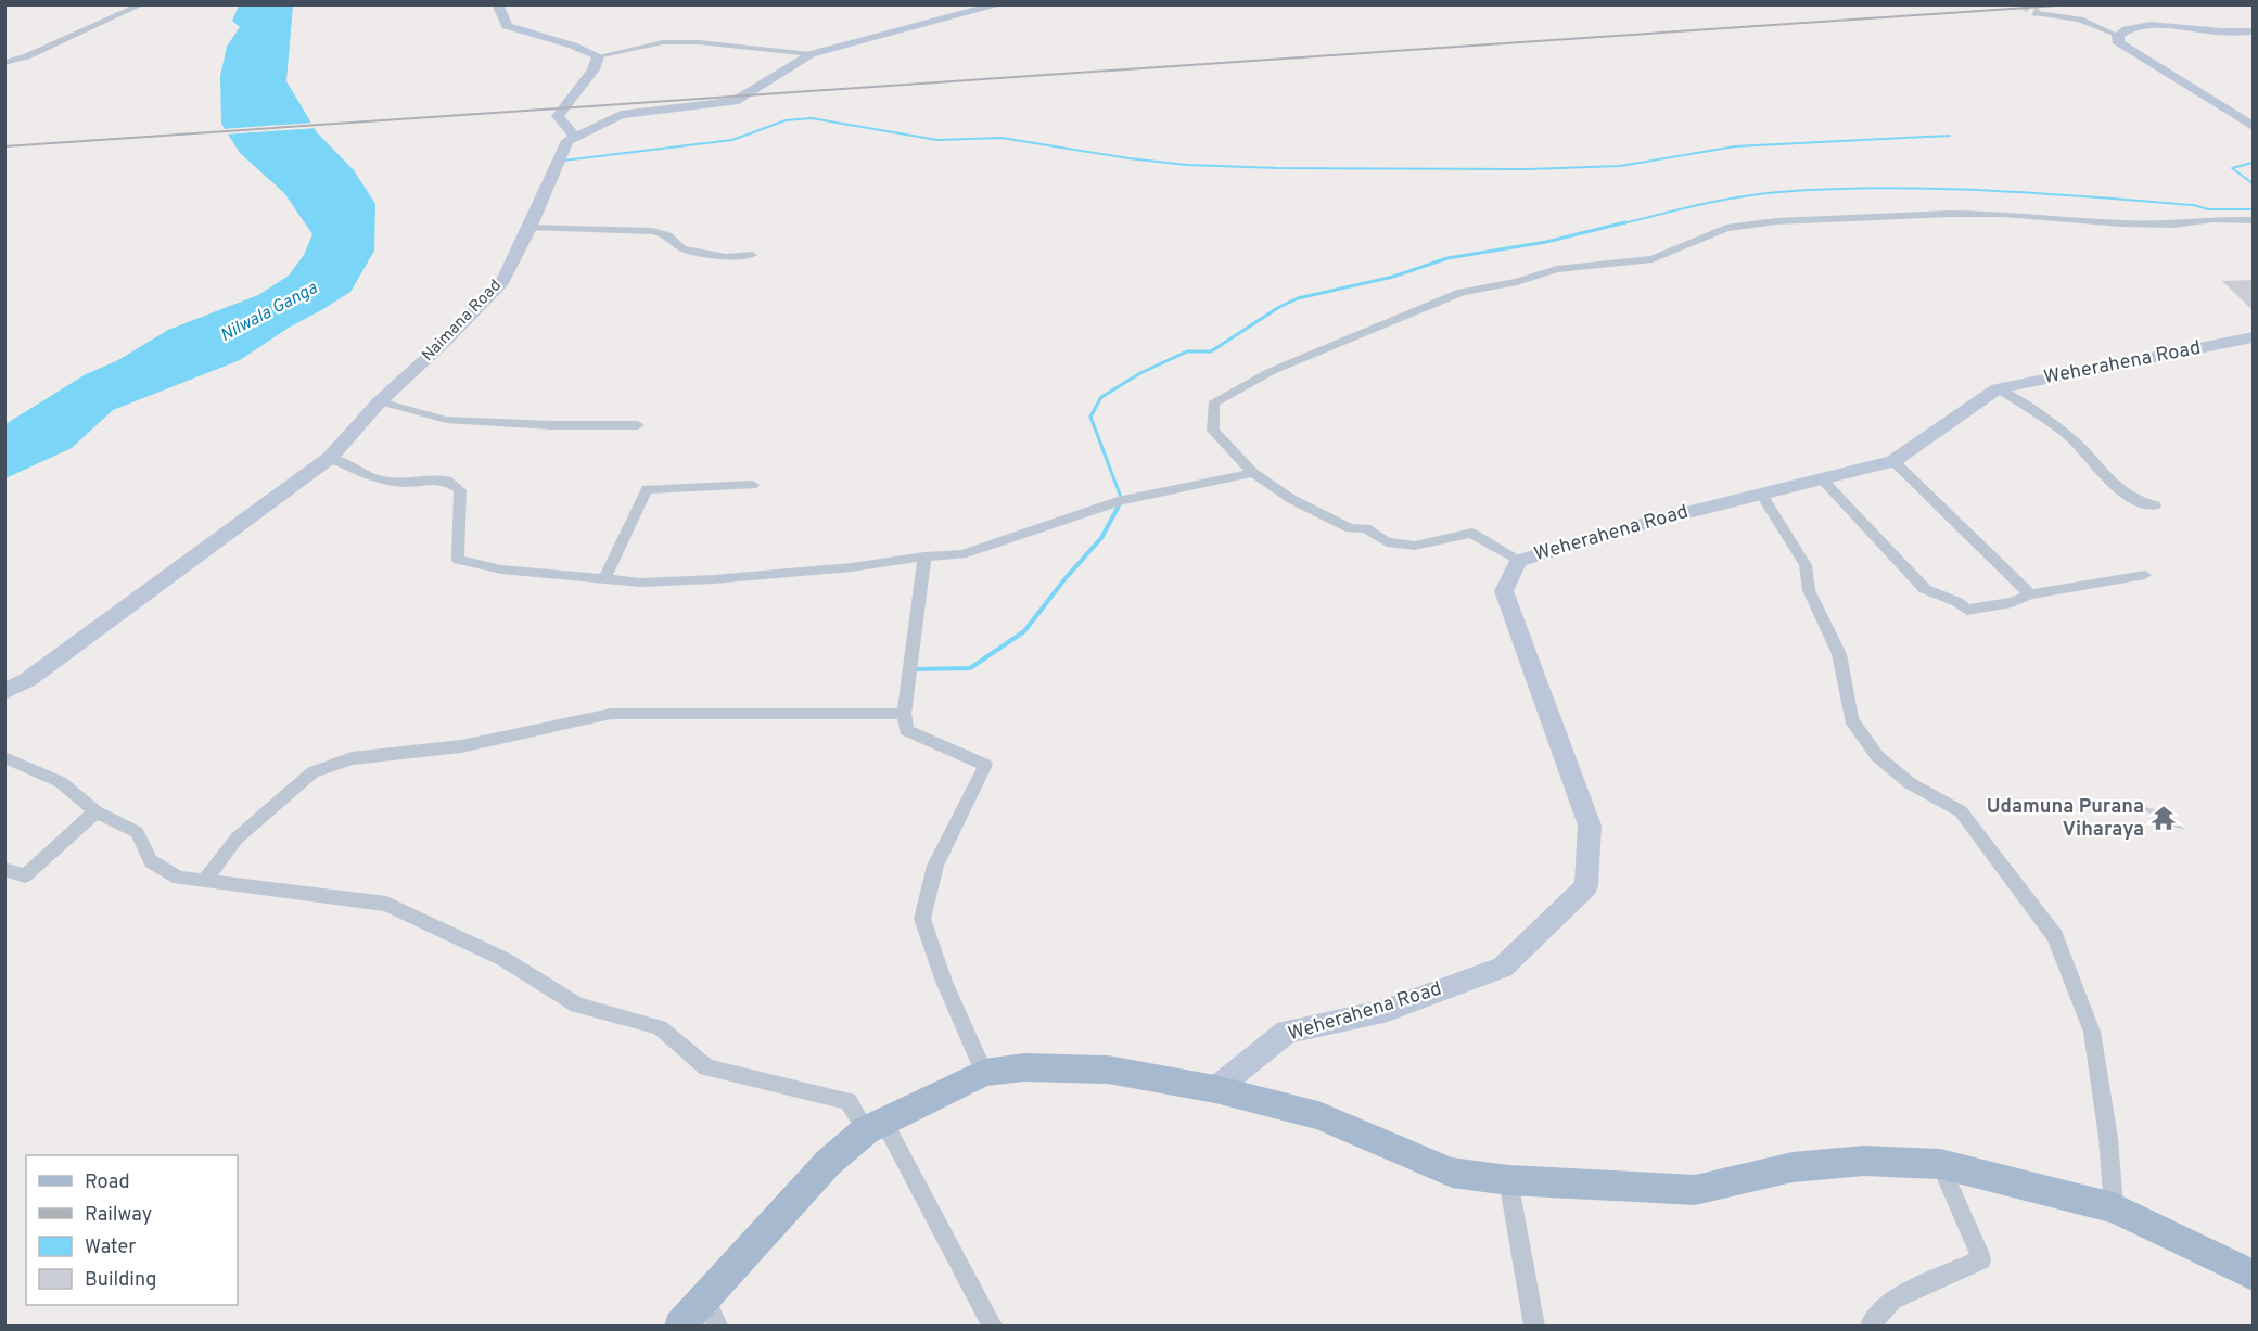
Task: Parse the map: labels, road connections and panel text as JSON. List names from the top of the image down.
{
  "streets": {
    "main road": ["Naimana Road", "Weherahena Road"]
  },
  "water": ["Nilwala Ganga"],
  "places": {
    "temple": ["Udamuna Purana Viharaya"]
  },
  "legend": [
    "Road",
    "Railway",
    "Water",
    "Building"
  ]
}
